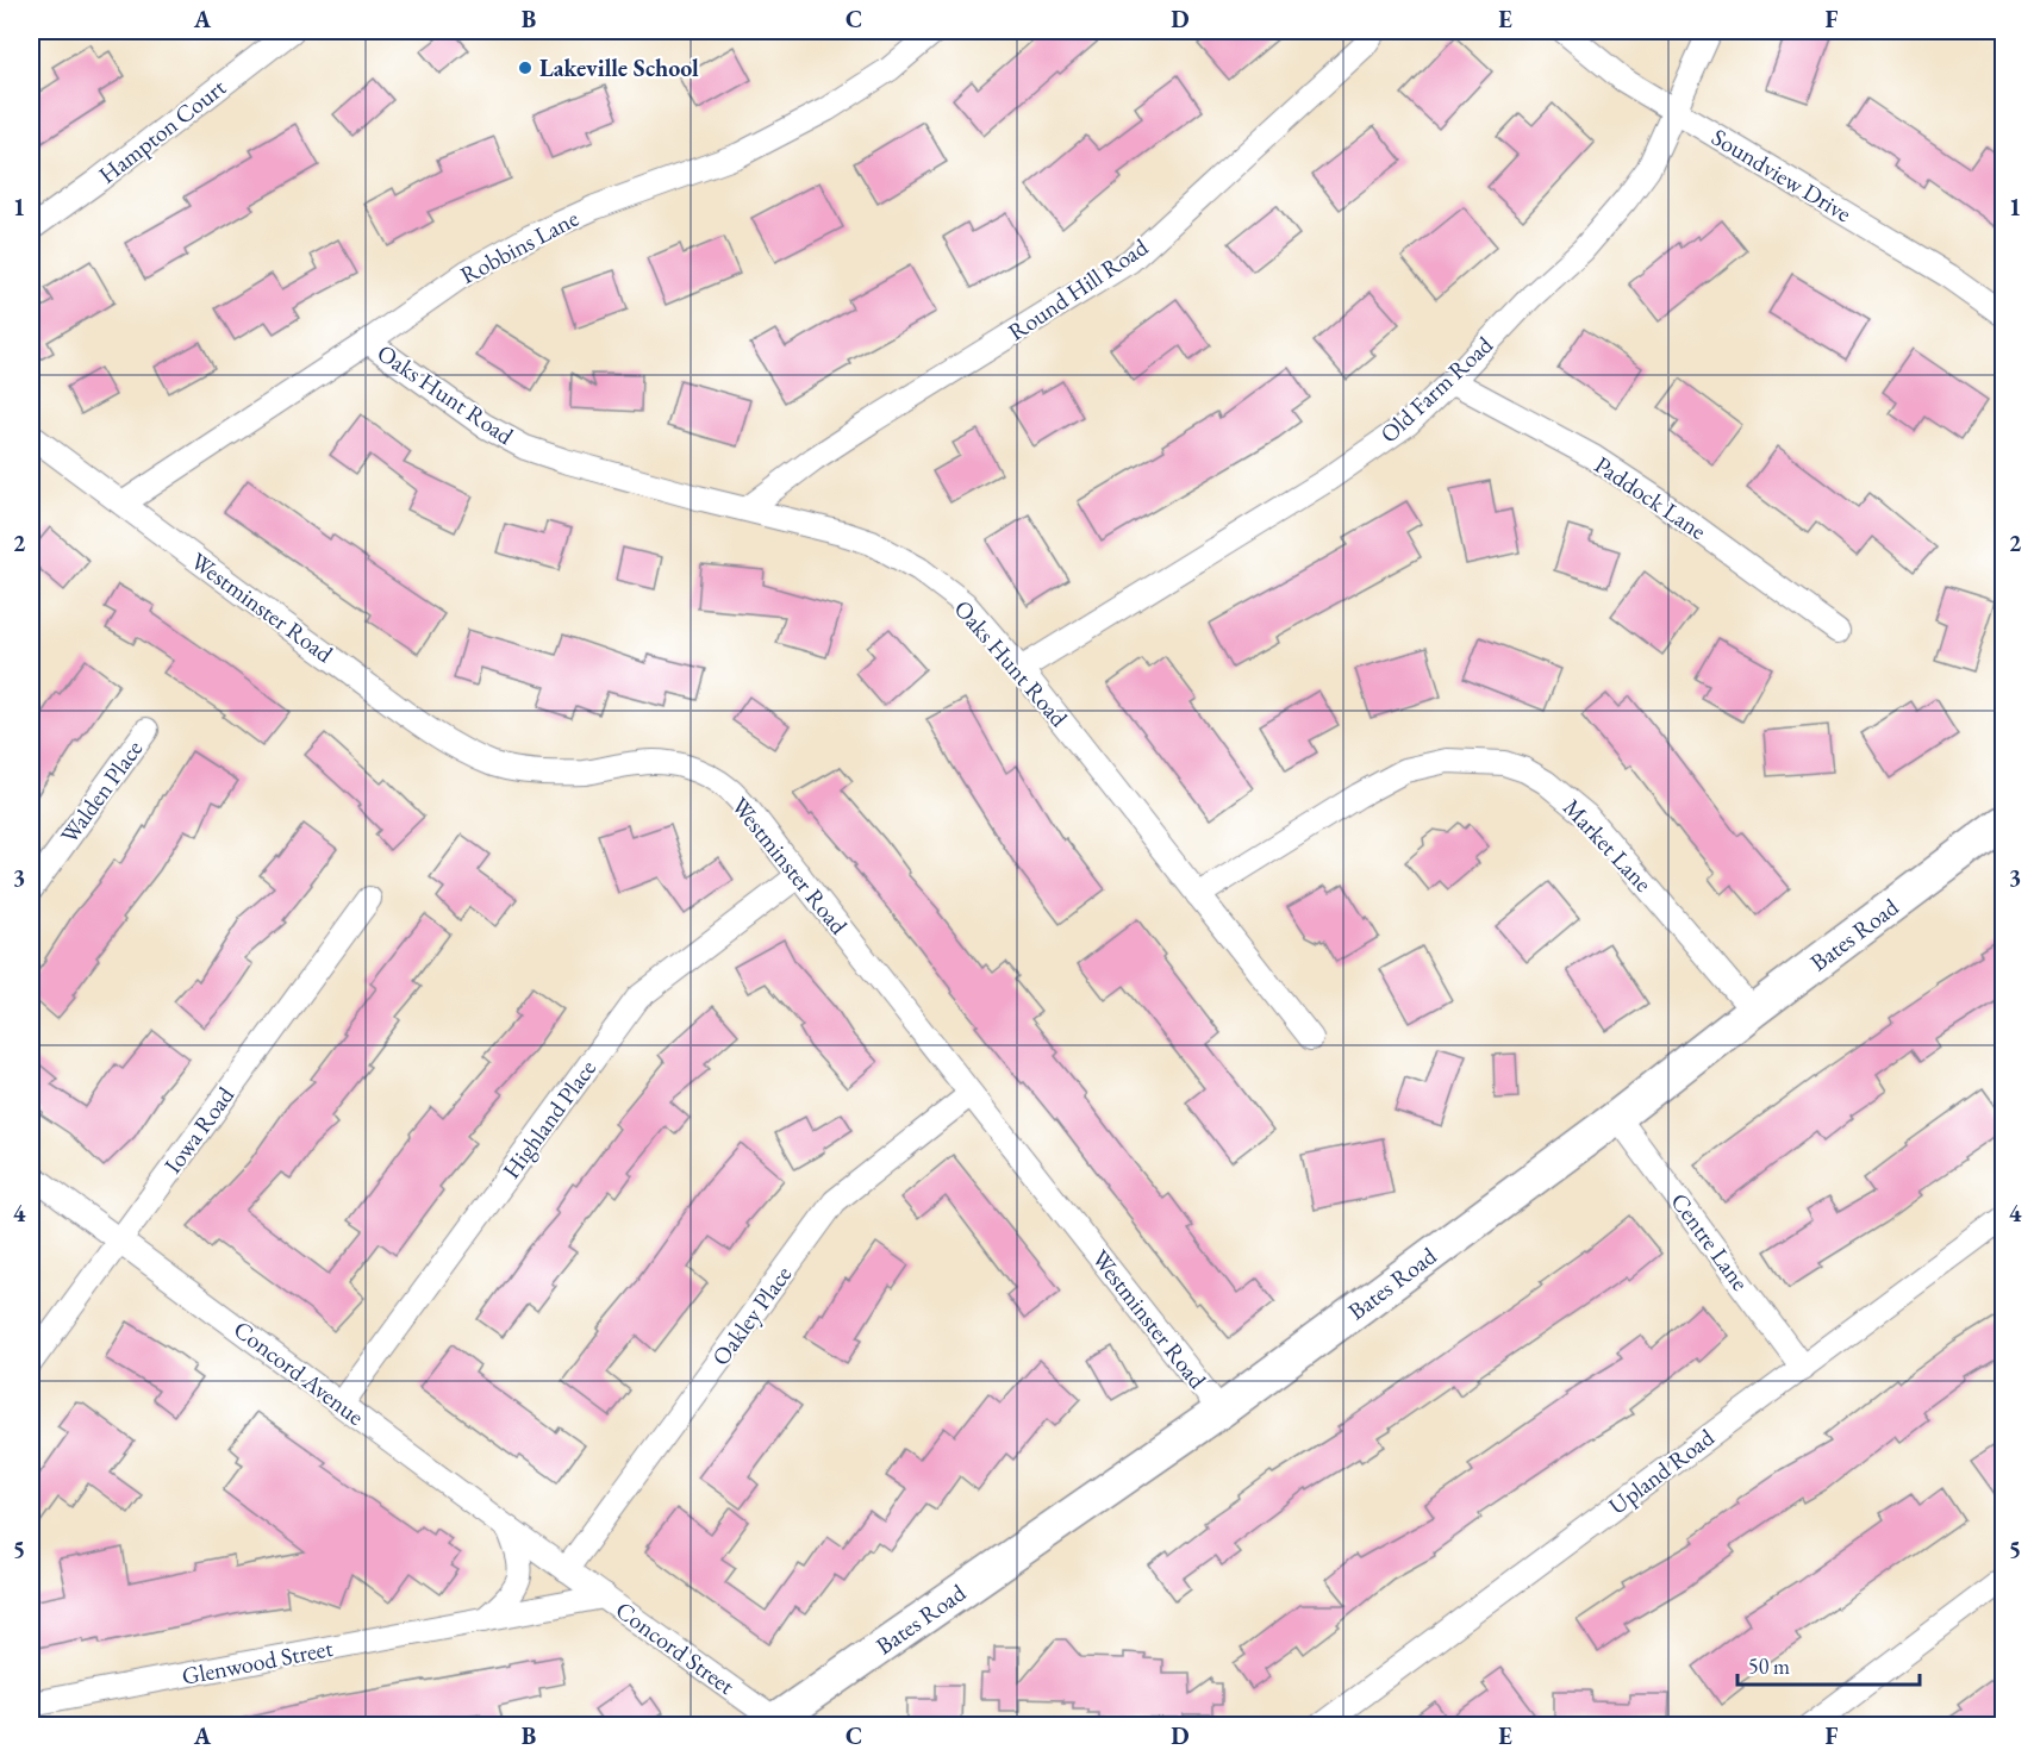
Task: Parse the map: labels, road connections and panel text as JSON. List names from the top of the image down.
{
  "streets": {
    "street": [
      "Hampton Court",
      "Soundview Drive",
      "Robbins Lane",
      "Round Hill Road",
      "Old Farm Road",
      "Oaks Hunt Road",
      "Paddock Lane",
      "Westminster Road",
      "Walden Place",
      "Market Lane",
      "Bates Road",
      "Highland Place",
      "Iowa Road",
      "Centre Lane",
      "Oakley Place",
      "Concord Avenue",
      "Upland Road",
      "Concord Street",
      "Glenwood Street"
    ]
  },
  "crossings": [
    ["Soundview Drive", "Old Farm Road"],
    ["Robbins Lane", "Oaks Hunt Road"],
    ["Robbins Lane", "Westminster Road"],
    ["Round Hill Road", "Oaks Hunt Road"],
    ["Old Farm Road", "Oaks Hunt Road"],
    ["Old Farm Road", "Paddock Lane"],
    ["Oaks Hunt Road", "Market Lane"],
    ["Westminster Road", "Bates Road"],
    ["Westminster Road", "Highland Place"],
    ["Westminster Road", "Oakley Place"],
    ["Market Lane", "Bates Road"],
    ["Bates Road", "Centre Lane"],
    ["Bates Road", "Concord Street"],
    ["Highland Place", "Concord Avenue"],
    ["Iowa Road", "Concord Avenue"],
    ["Centre Lane", "Upland Road"],
    ["Oakley Place", "Concord Avenue"],
    ["Oakley Place", "Concord Street"],
    ["Concord Avenue", "Concord Street"],
    ["Concord Street", "Glenwood Street"]
  ],
  "places": ["Lakeville School"],
  "scale_bar": "50 m",
  "grid": {
    "columns": [
      "A",
      "B",
      "C",
      "D",
      "E",
      "F"
    ],
    "rows": [
      "1",
      "2",
      "3",
      "4",
      "5"
    ]
  }
}
